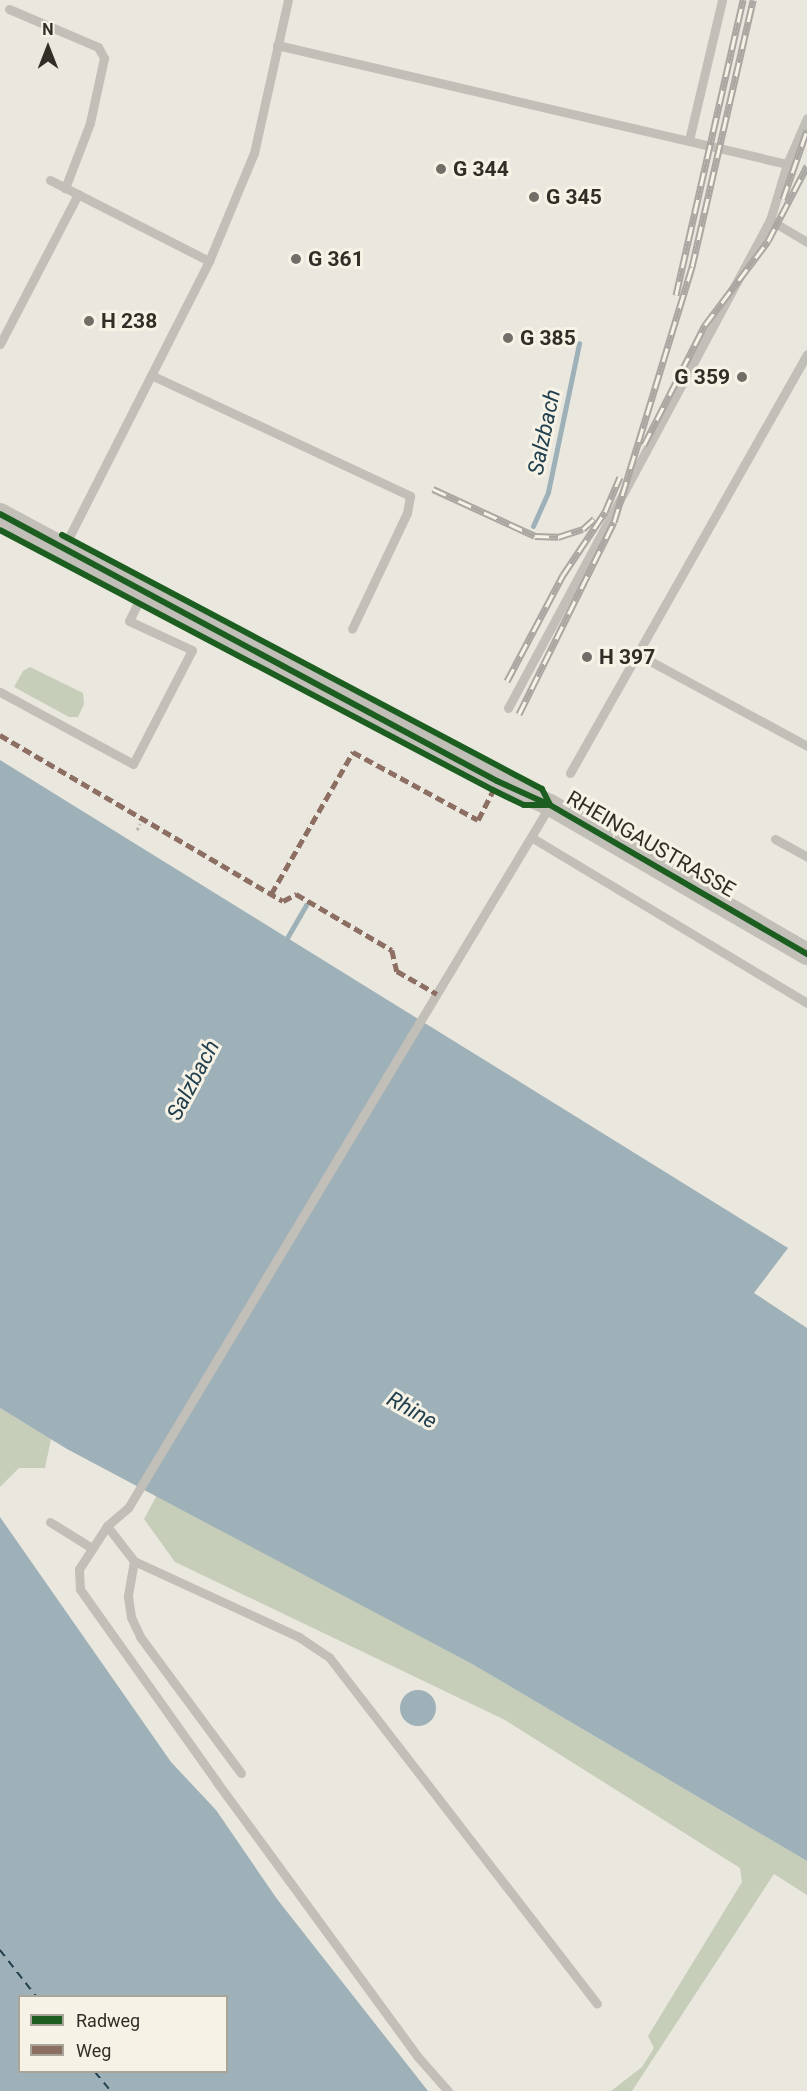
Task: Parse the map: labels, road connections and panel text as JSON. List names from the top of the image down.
{
  "streets": {
    "street": ["RHEINGAUSTRASSE"]
  },
  "water": ["Salzbach", "Rhine"],
  "places": [
    "G 344",
    "G 345",
    "G 361",
    "H 238",
    "G 385",
    "G 359",
    "H 397"
  ],
  "legend": ["Radweg", "Weg"],
  "north": "top"
}
